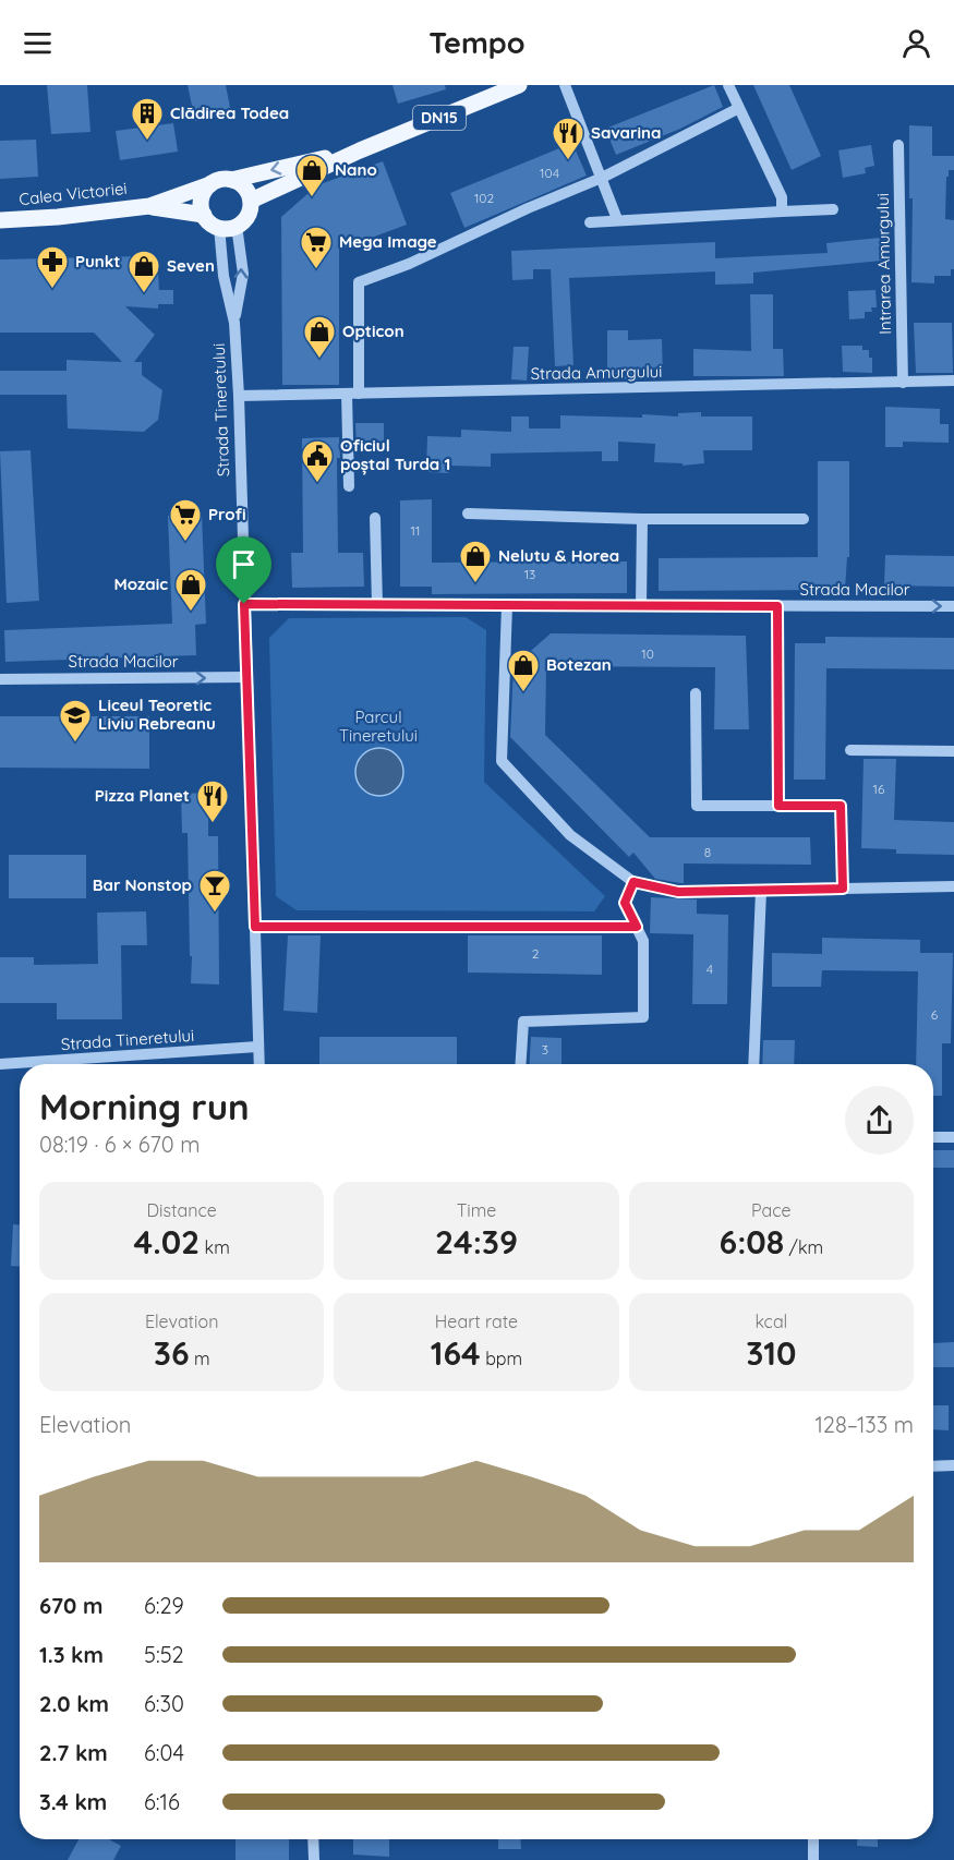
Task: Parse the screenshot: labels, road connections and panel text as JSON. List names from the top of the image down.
{
  "streets": {
    "main road": ["DN15", "Calea Victoriei"],
    "street": [
      "Intrarea Amurgului",
      "Strada Amurgului",
      "Strada Tineretului",
      "Strada Macilor"
    ]
  },
  "crossings": [
    ["Calea Victoriei", "Strada Tineretului"],
    ["Intrarea Amurgului", "Strada Amurgului"],
    ["Strada Amurgului", "Strada Tineretului"],
    ["Strada Tineretului", "Strada Macilor"]
  ],
  "one_way": ["Strada Macilor"],
  "parks": ["Parcul Tineretului"],
  "places": {
    "building": ["Clădirea Todea"],
    "restaurant": ["Savarina", "Pizza Planet"],
    "shop": [
      "Nano",
      "Seven",
      "Opticon",
      "Nelutu & Horea",
      "Mozaic",
      "Botezan"
    ],
    "supermarket": ["Mega Image", "Profi"],
    "pharmacy": ["Punkt"],
    "public building": ["Oficiul poștal Turda 1"],
    "school or university": ["Liceul Teoretic Liviu Rebreanu"],
    "bar": ["Bar Nonstop"]
  },
  "house_numbers": [
    "104",
    "102",
    "11",
    "13",
    "10",
    "16",
    "8",
    "2",
    "4",
    "6",
    "3"
  ],
  "page": {
    "header": "Tempo",
    "heading": ["Morning run", "08:19 · 6 × 670 m"],
    "stats": [
      ["Distance", "4.02 km"],
      ["Time", "24:39"],
      ["Pace", "6:08 /km"],
      ["Elevation", "36 m"],
      ["Heart rate", "164 bpm"],
      ["kcal", "310"]
    ],
    "chart": ["Elevation", "128–133 m"],
    "list": [
      {
        "name": "670 m",
        "note": "6:29"
      },
      {
        "name": "1.3 km",
        "note": "5:52"
      },
      {
        "name": "2.0 km",
        "note": "6:30"
      },
      {
        "name": "2.7 km",
        "note": "6:04"
      },
      {
        "name": "3.4 km",
        "note": "6:16"
      }
    ]
  }
}
